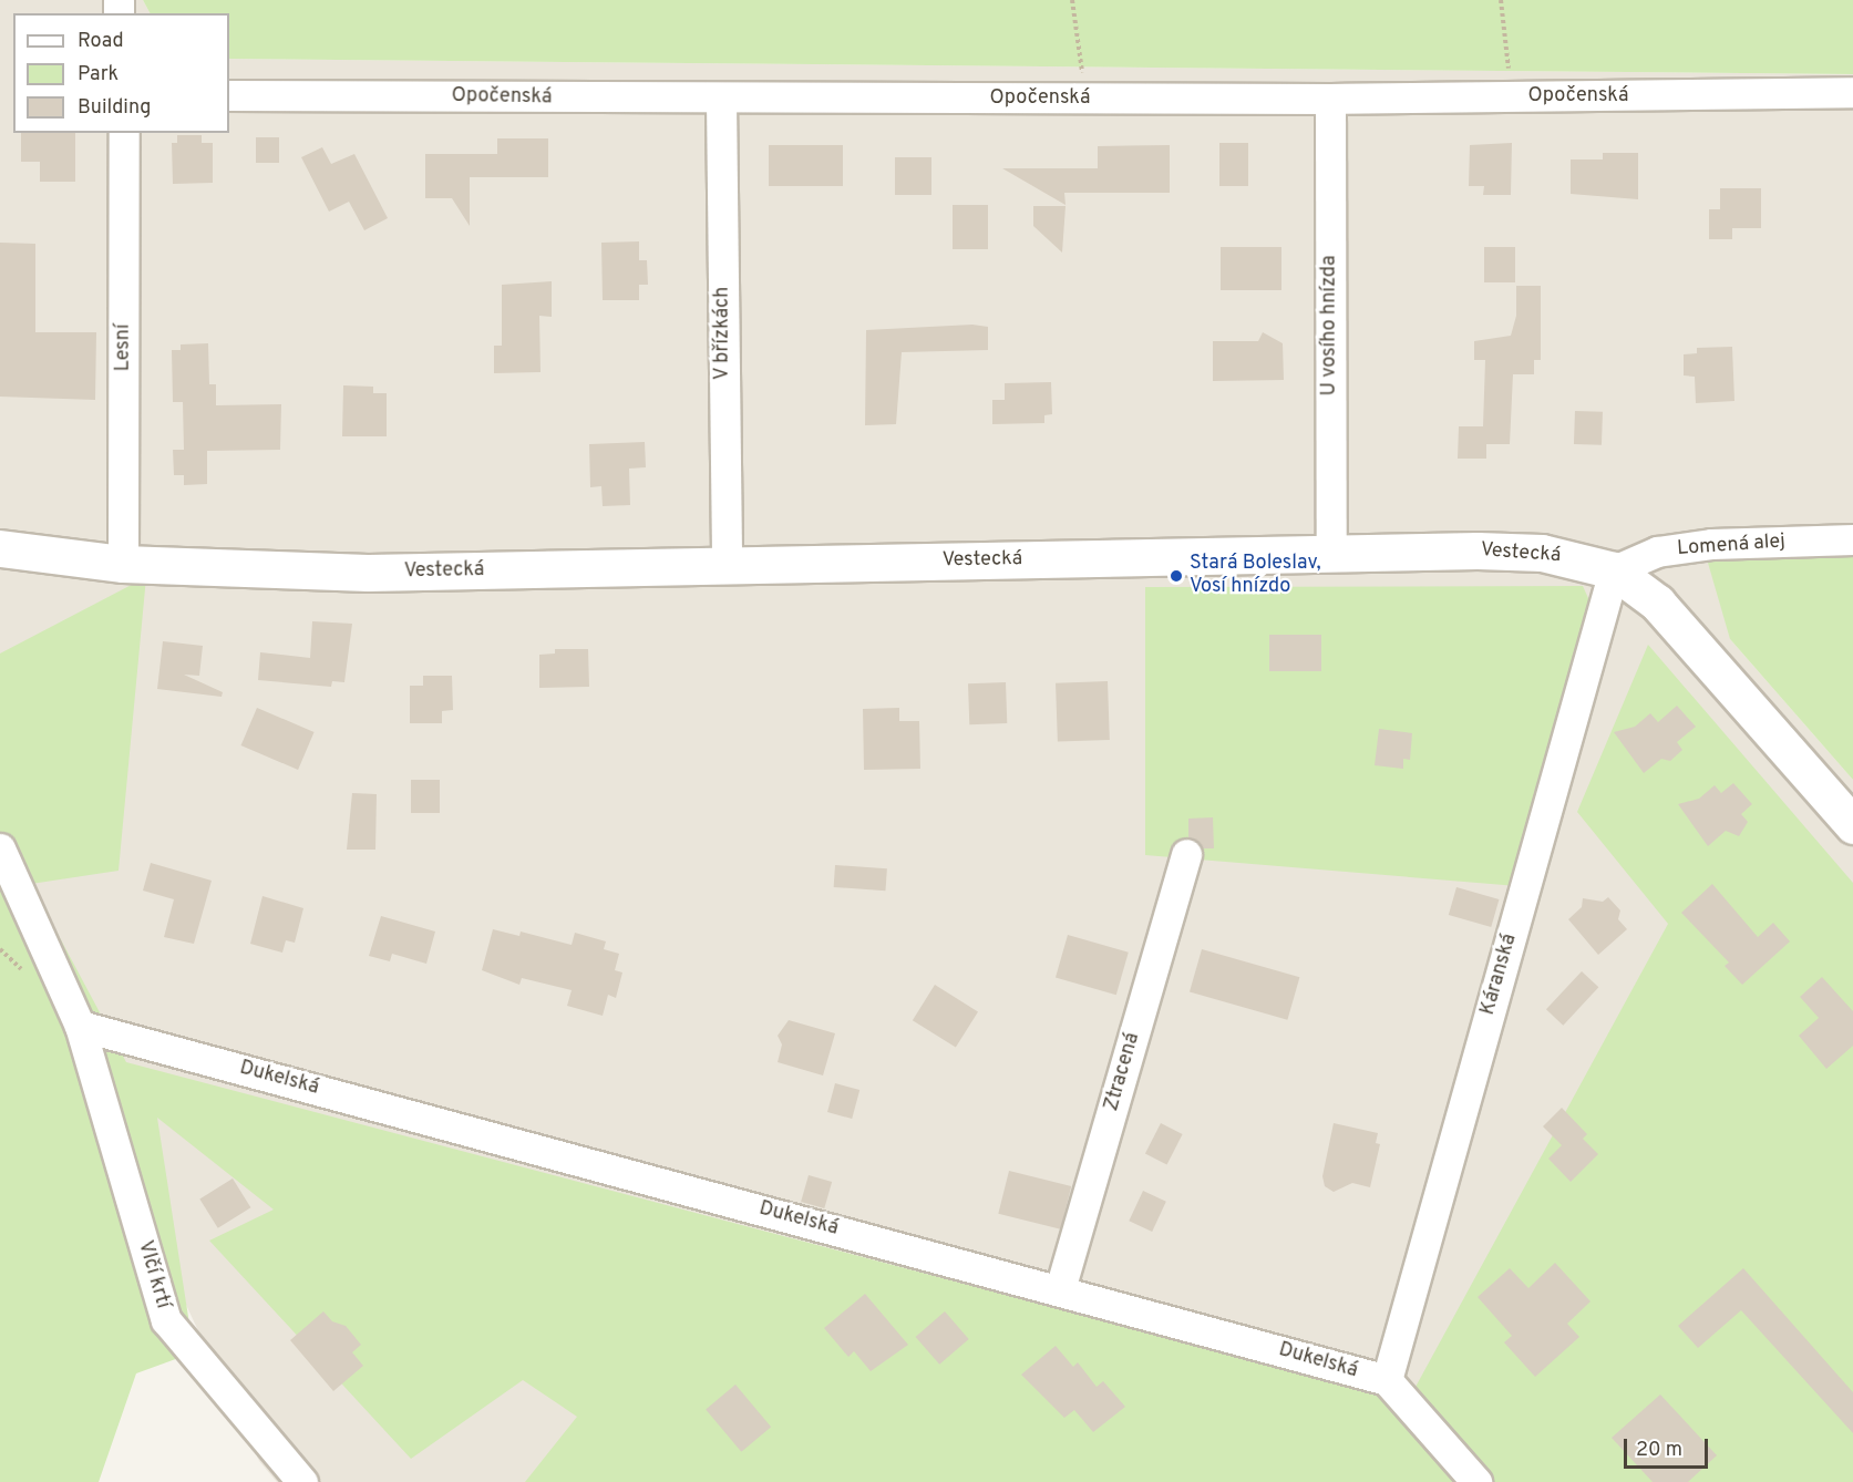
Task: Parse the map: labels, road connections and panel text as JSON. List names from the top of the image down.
{
  "streets": {
    "street": [
      "Opočenská",
      "U vosího hnízda",
      "V břízkách",
      "Lesní",
      "Lomená alej",
      "Vestecká",
      "Káranská",
      "Ztracená",
      "Dukelská",
      "Vlčí krtí"
    ]
  },
  "crossings": [
    ["Opočenská", "U vosího hnízda"],
    ["Opočenská", "V břízkách"],
    ["U vosího hnízda", "Vestecká"],
    ["V břízkách", "Vestecká"],
    ["Lesní", "Vestecká"],
    ["Lomená alej", "Vestecká"],
    ["Lomená alej", "Káranská"],
    ["Vestecká", "Káranská"],
    ["Káranská", "Dukelská"],
    ["Ztracená", "Dukelská"],
    ["Dukelská", "Vlčí krtí"]
  ],
  "places": ["Stará Boleslav, Vosí hnízdo"],
  "legend": ["Road", "Park", "Building"],
  "scale_bar": "20 m"
}
